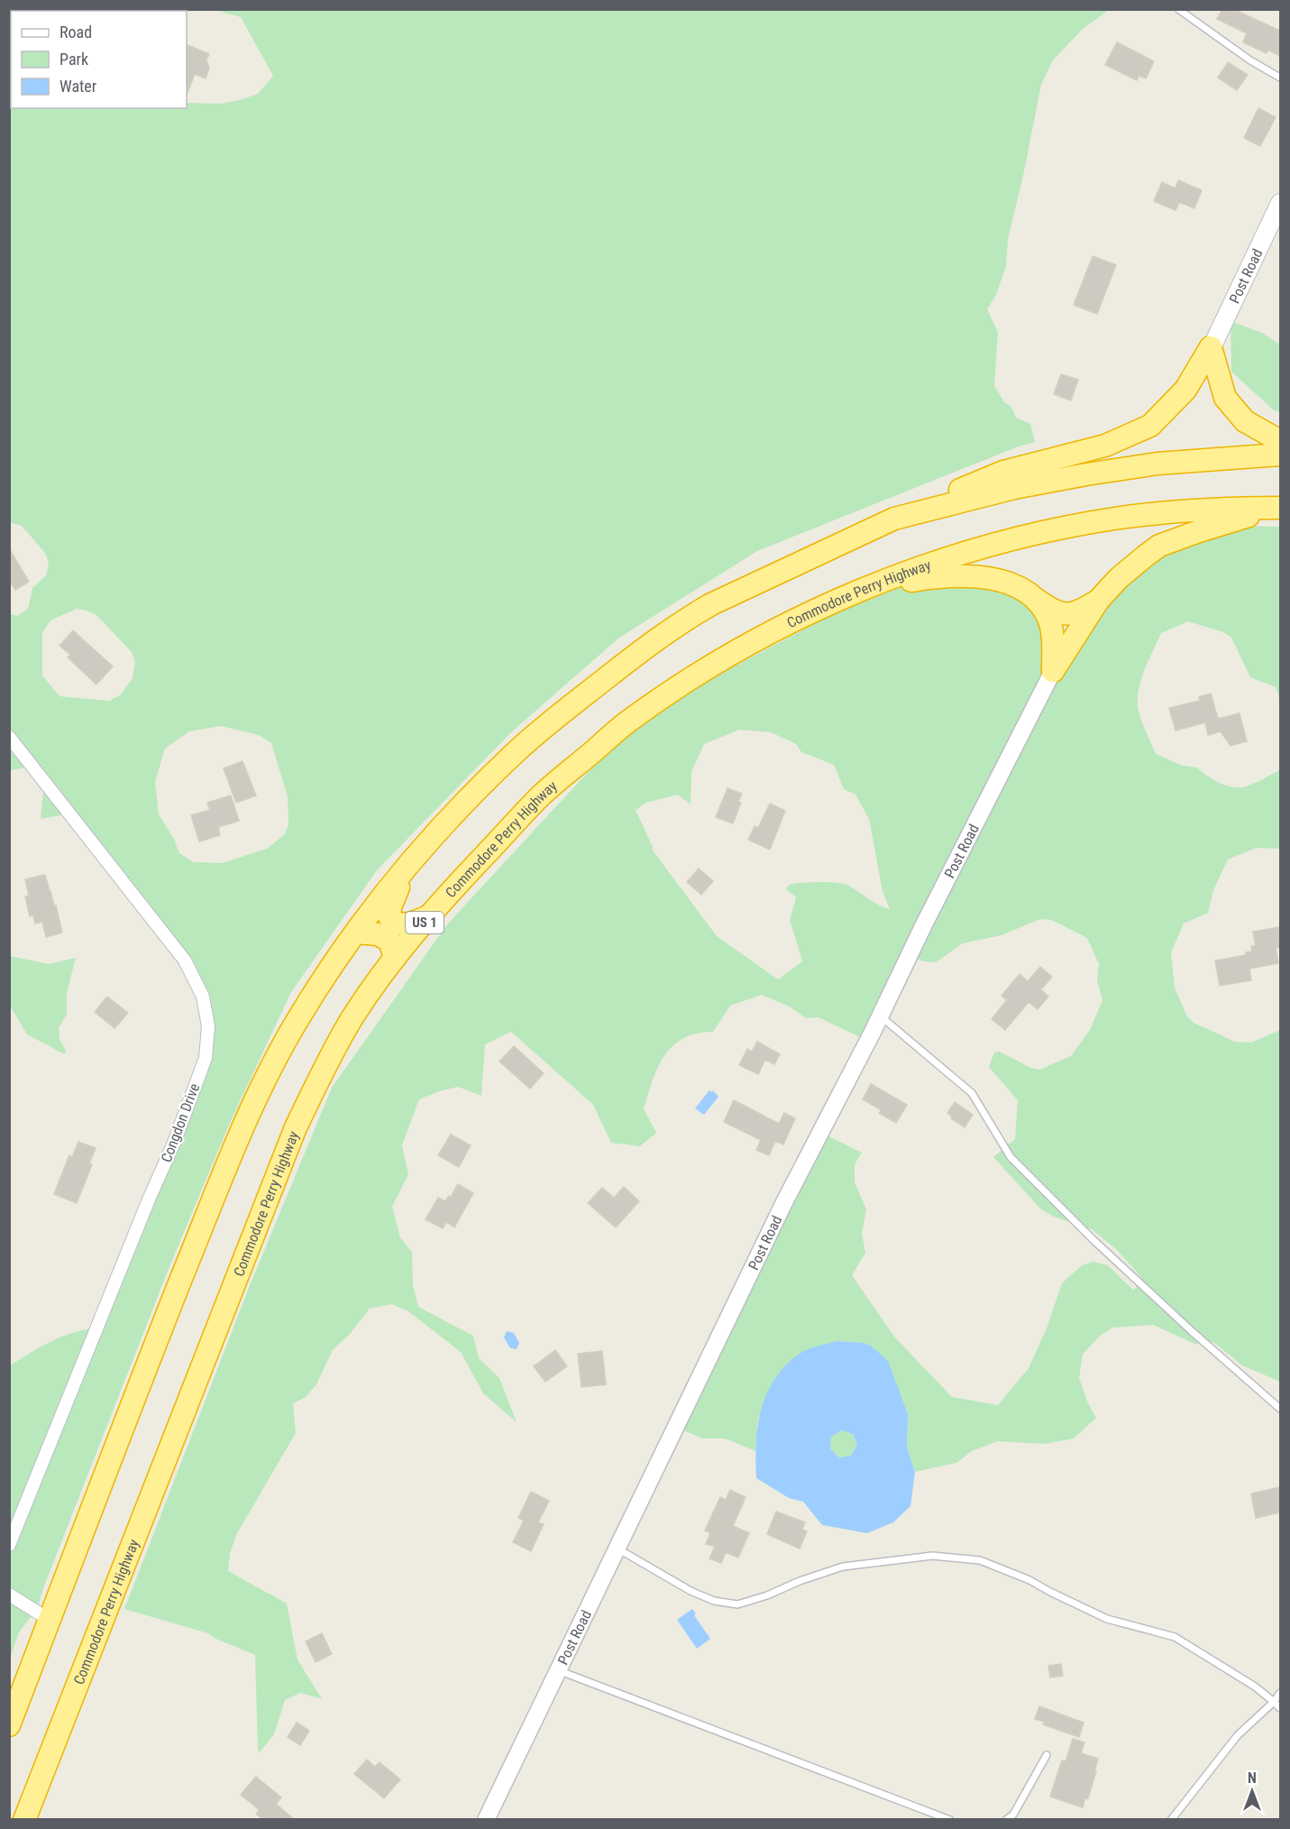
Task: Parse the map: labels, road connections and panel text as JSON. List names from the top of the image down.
{
  "streets": {
    "highway": ["Commodore Perry Highway", "US 1"],
    "main road": ["Post Road"],
    "street": ["Congdon Drive"]
  },
  "legend": ["Road", "Park", "Water"],
  "north": "top"
}
